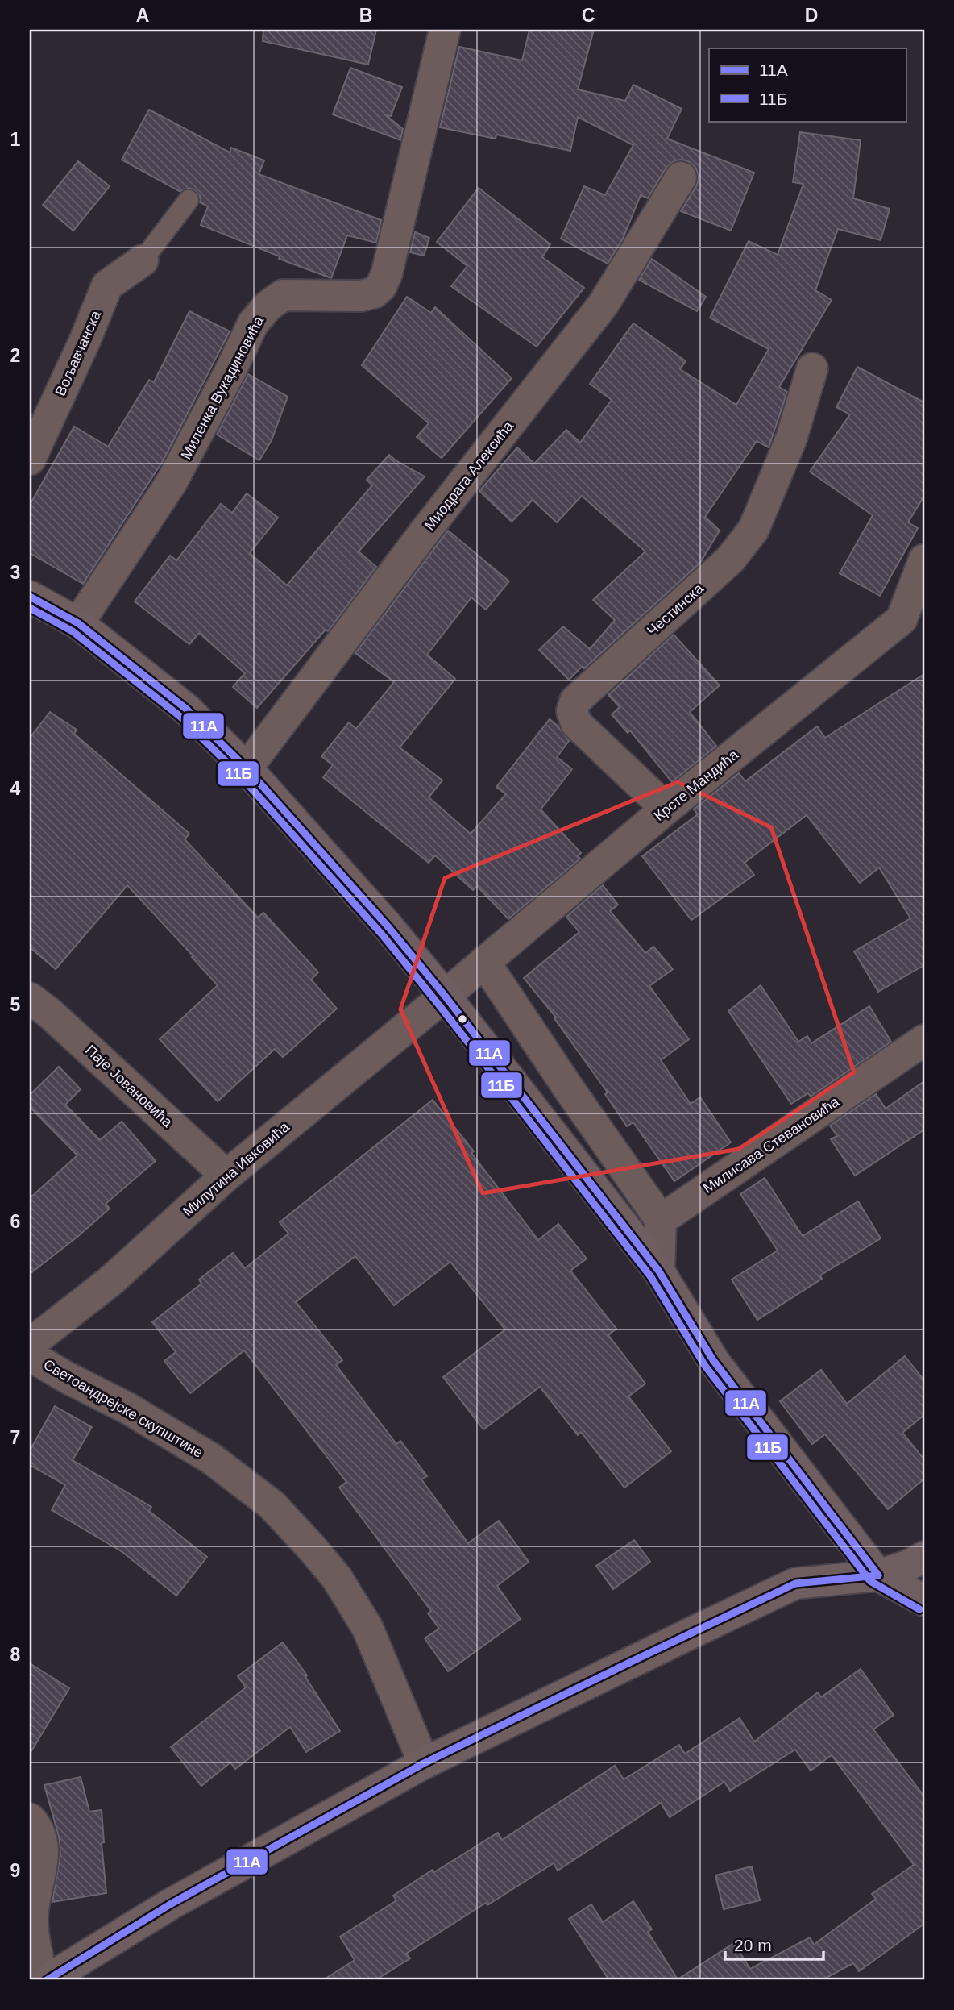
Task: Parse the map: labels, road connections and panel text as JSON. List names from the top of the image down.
{
  "streets": {
    "street": [
      "Вољавчанска",
      "Миленка Вукадиновића",
      "Миодрага Алексића",
      "Честинска",
      "Крсте Мандића",
      "Паје Јовановића",
      "Милисава Стевановића",
      "Милутина Ивковића",
      "Светоандрејске скупштине"
    ]
  },
  "crossings": [
    ["Честинска", "Крсте Мандића"],
    ["Крсте Мандића", "Милутина Ивковића"],
    ["Паје Јовановића", "Милутина Ивковића"]
  ],
  "lines": ["transit line 11А", "transit line 11Б"],
  "legend": ["11А", "11Б"],
  "scale_bar": "20 m",
  "grid": {
    "columns": [
      "A",
      "B",
      "C",
      "D"
    ],
    "rows": [
      "1",
      "2",
      "3",
      "4",
      "5",
      "6",
      "7",
      "8",
      "9"
    ]
  }
}
